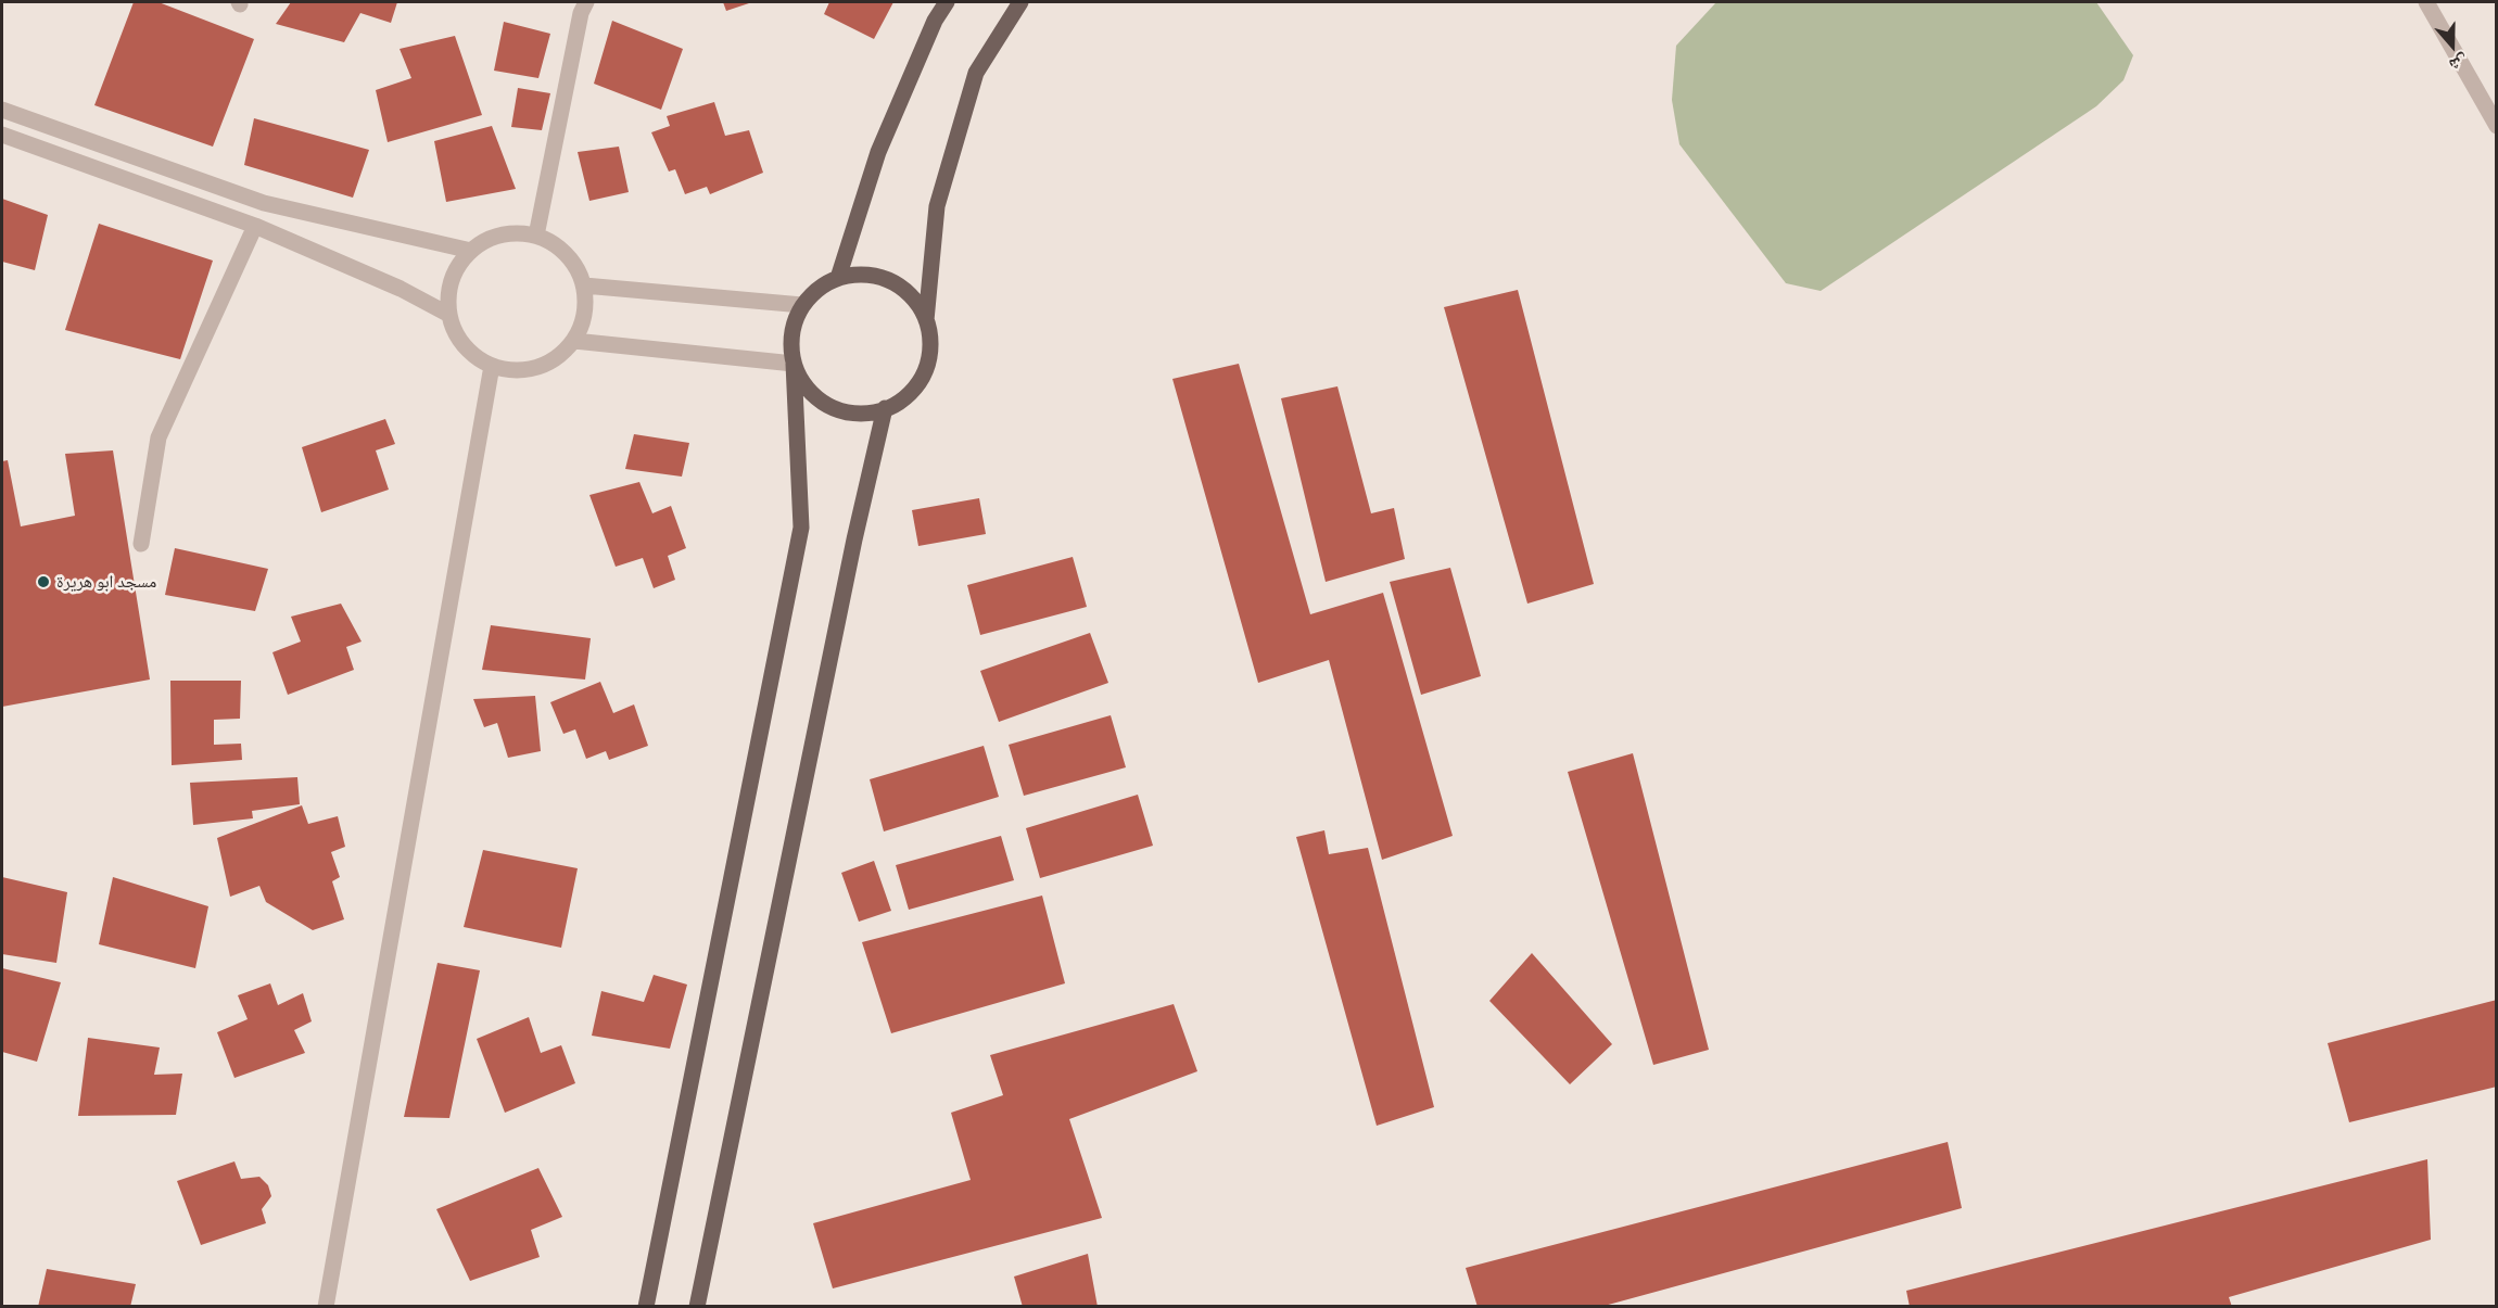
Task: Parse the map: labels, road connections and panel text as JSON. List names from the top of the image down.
{
  "places": ["مسجد ابو هريرة"],
  "north": "bottom"
}
